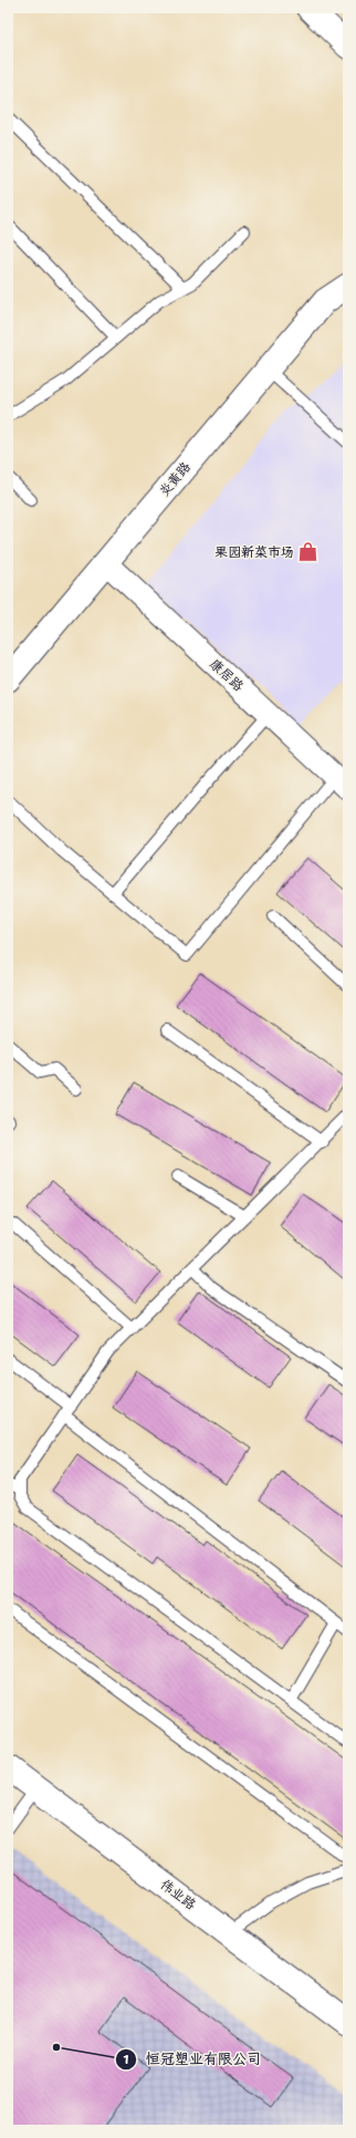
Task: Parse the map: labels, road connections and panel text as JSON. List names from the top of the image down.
{
  "streets": {
    "street": ["炎黄路", "康居路", "伟业路"]
  },
  "crossings": [
    ["炎黄路", "康居路"]
  ],
  "places": {
    "shop": ["果园新菜市场"],
    "other": ["恒冠塑业有限公司"]
  }
}
